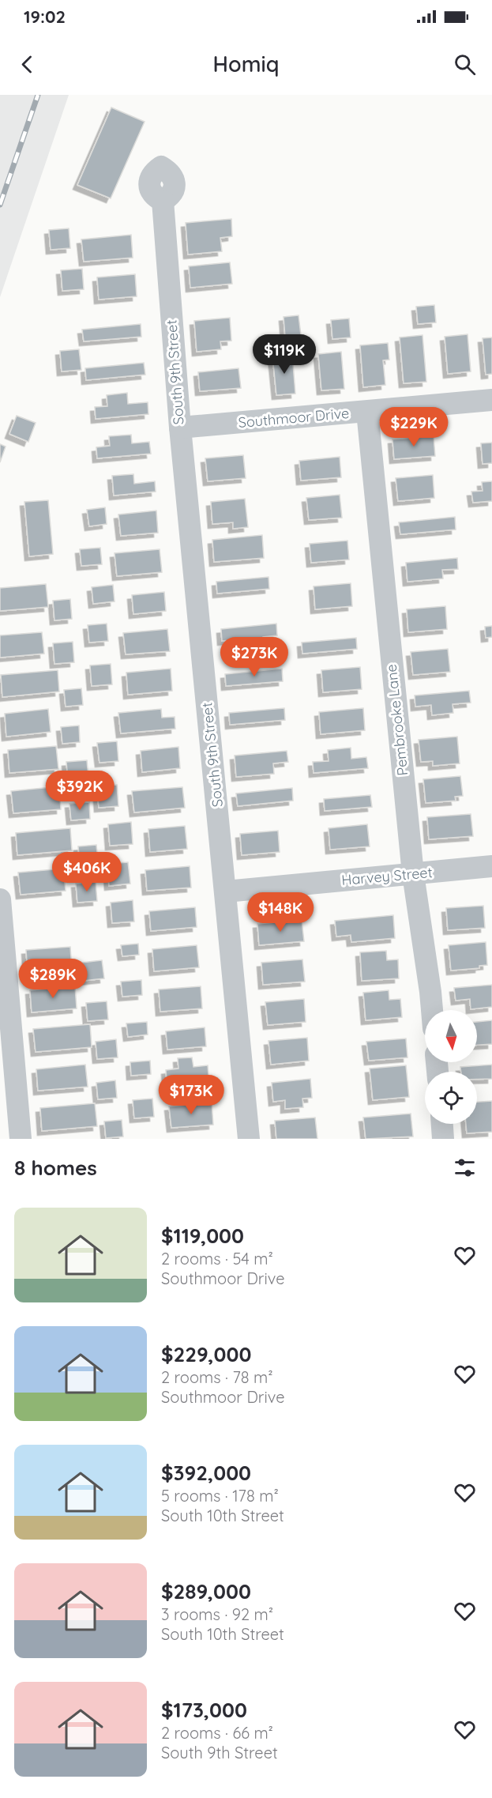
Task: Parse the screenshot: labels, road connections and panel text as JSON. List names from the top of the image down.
{
  "streets": {
    "street": [
      "South 9th Street",
      "Southmoor Drive",
      "Pembrooke Lane",
      "Harvey Street"
    ]
  },
  "crossings": [
    ["South 9th Street", "Southmoor Drive"],
    ["South 9th Street", "Harvey Street"],
    ["Southmoor Drive", "Pembrooke Lane"],
    ["Pembrooke Lane", "Harvey Street"]
  ],
  "north": "bottom",
  "page": {
    "status": "19:02",
    "header": "Homiq",
    "price": [
      "$119K",
      "$229K",
      "$273K",
      "$392K",
      "$406K",
      "$148K",
      "$289K",
      "$173K"
    ],
    "heading": "8 homes",
    "list": [
      {
        "name": "$119,000",
        "note": "2 rooms · 54 m² · Southmoor Drive"
      },
      {
        "name": "$229,000",
        "note": "2 rooms · 78 m² · Southmoor Drive"
      },
      {
        "name": "$392,000",
        "note": "5 rooms · 178 m² · South 10th Street"
      },
      {
        "name": "$289,000",
        "note": "3 rooms · 92 m² · South 10th Street"
      },
      {
        "name": "$173,000",
        "note": "2 rooms · 66 m² · South 9th Street"
      }
    ]
  }
}
